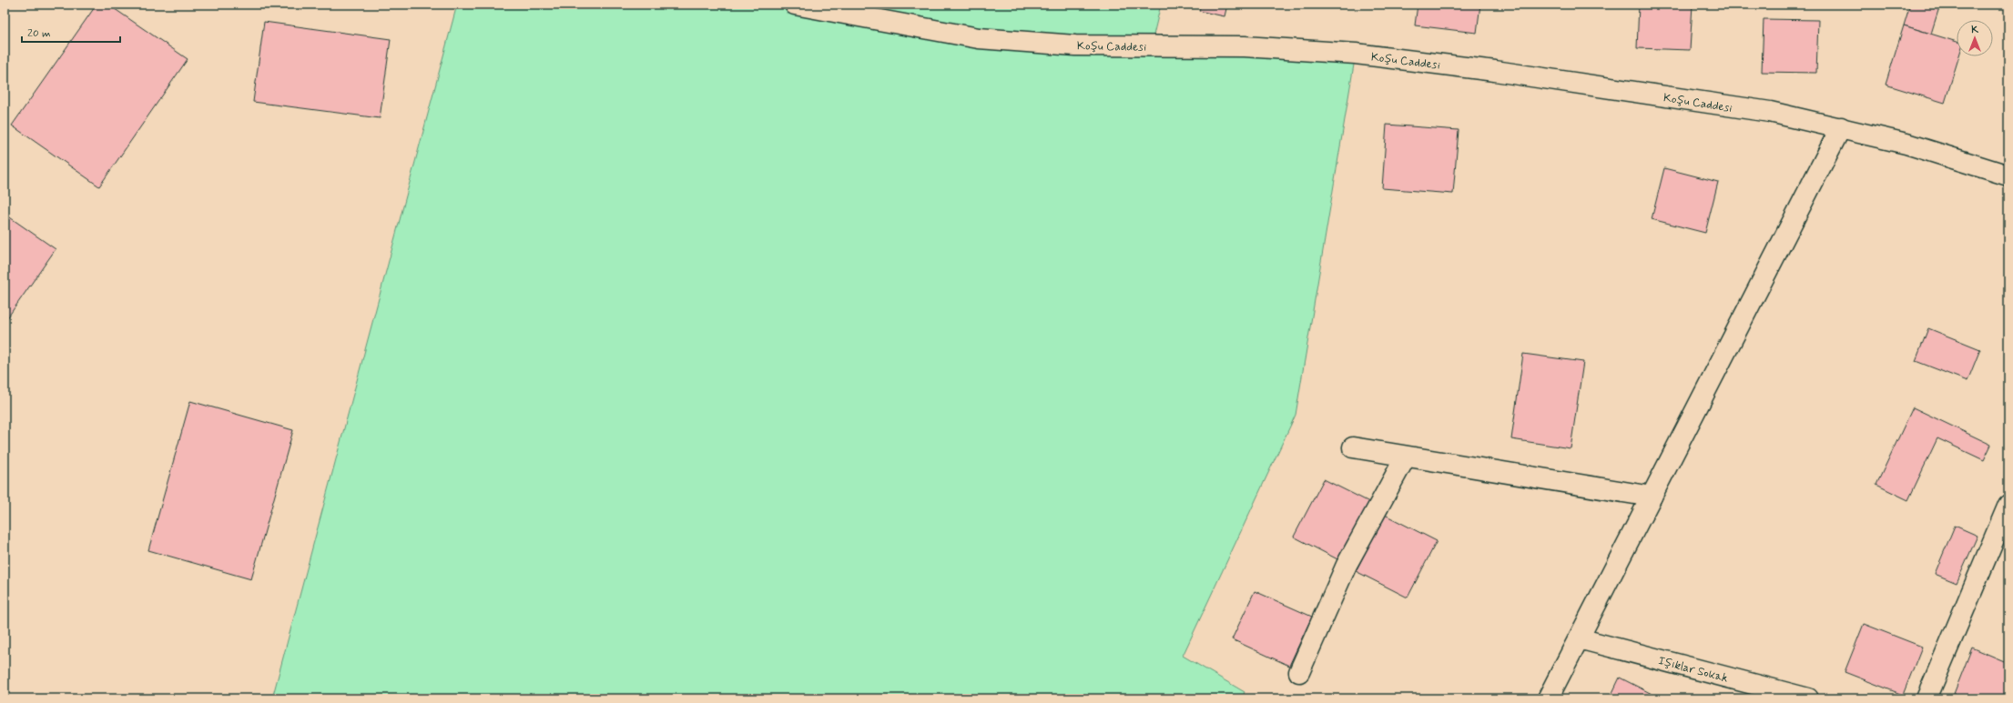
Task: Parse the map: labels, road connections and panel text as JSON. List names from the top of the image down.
{
  "streets": {
    "street": ["Koşu Caddesi", "Işıklar Sokak"]
  },
  "scale_bar": "20 m",
  "north": "top"
}
